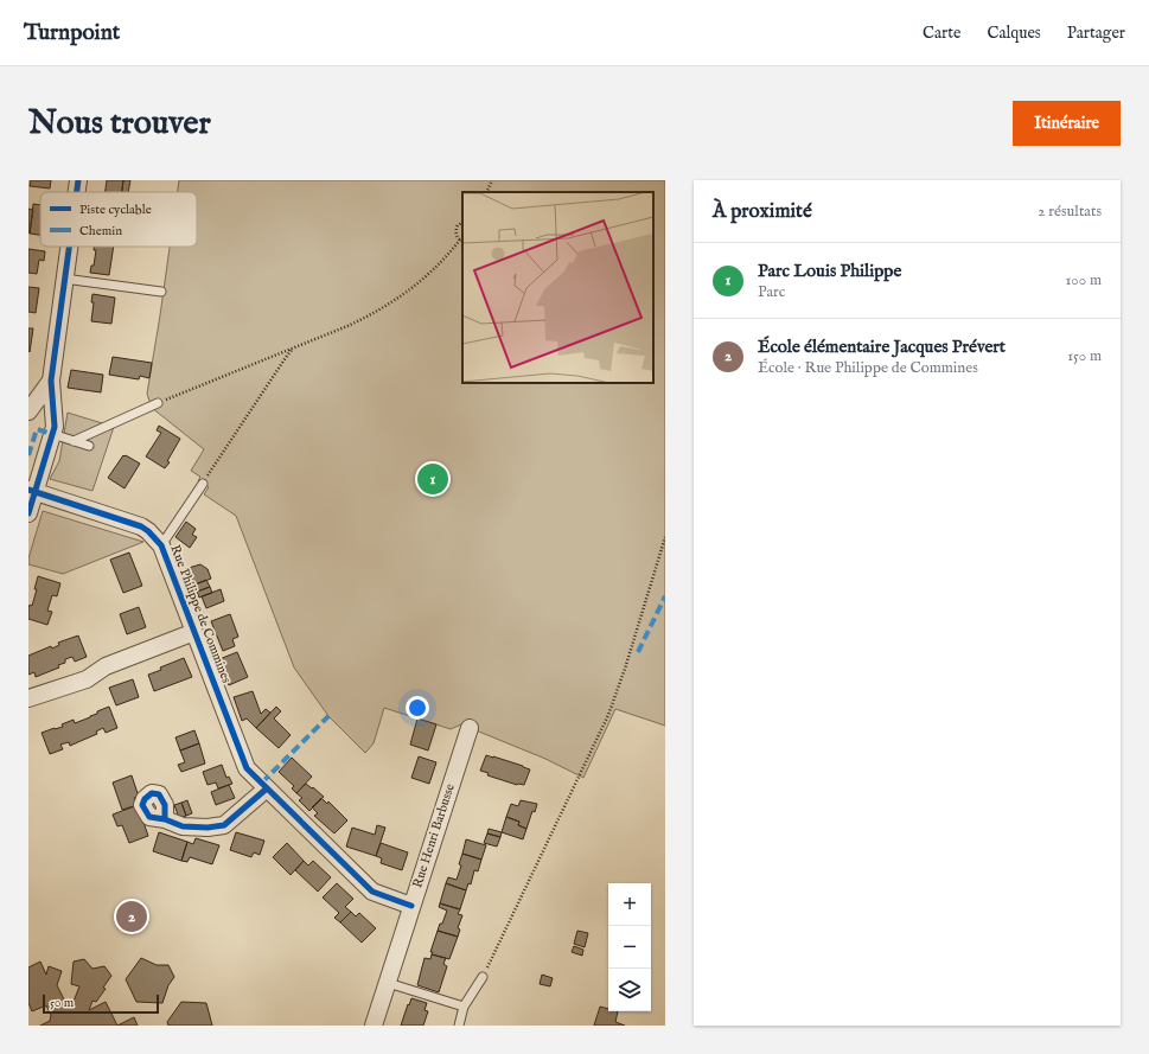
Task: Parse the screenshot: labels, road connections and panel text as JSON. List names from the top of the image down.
{
  "streets": {
    "street": ["Rue Philippe de Commines", "Rue Henri Barbusse"]
  },
  "crossings": [
    ["Rue Philippe de Commines", "Rue Henri Barbusse"]
  ],
  "legend": ["Piste cyclable", "Chemin"],
  "scale_bar": "50 m",
  "page": {
    "header": "Turnpoint",
    "nav": ["Carte", "Calques", "Partager"],
    "buttons": "Itinéraire",
    "title": "Nous trouver",
    "heading": ["À proximité", "2 résultats"],
    "list": [
      {
        "mark": "1",
        "name": "Parc Louis Philippe",
        "note": "Parc",
        "value": "100 m"
      },
      {
        "mark": "2",
        "name": "École élémentaire Jacques Prévert",
        "note": "École · Rue Philippe de Commines",
        "value": "150 m"
      }
    ],
    "pins": ["1", "2"],
    "map_buttons": ["+", "−"],
    "scale": "50 m"
  }
}
